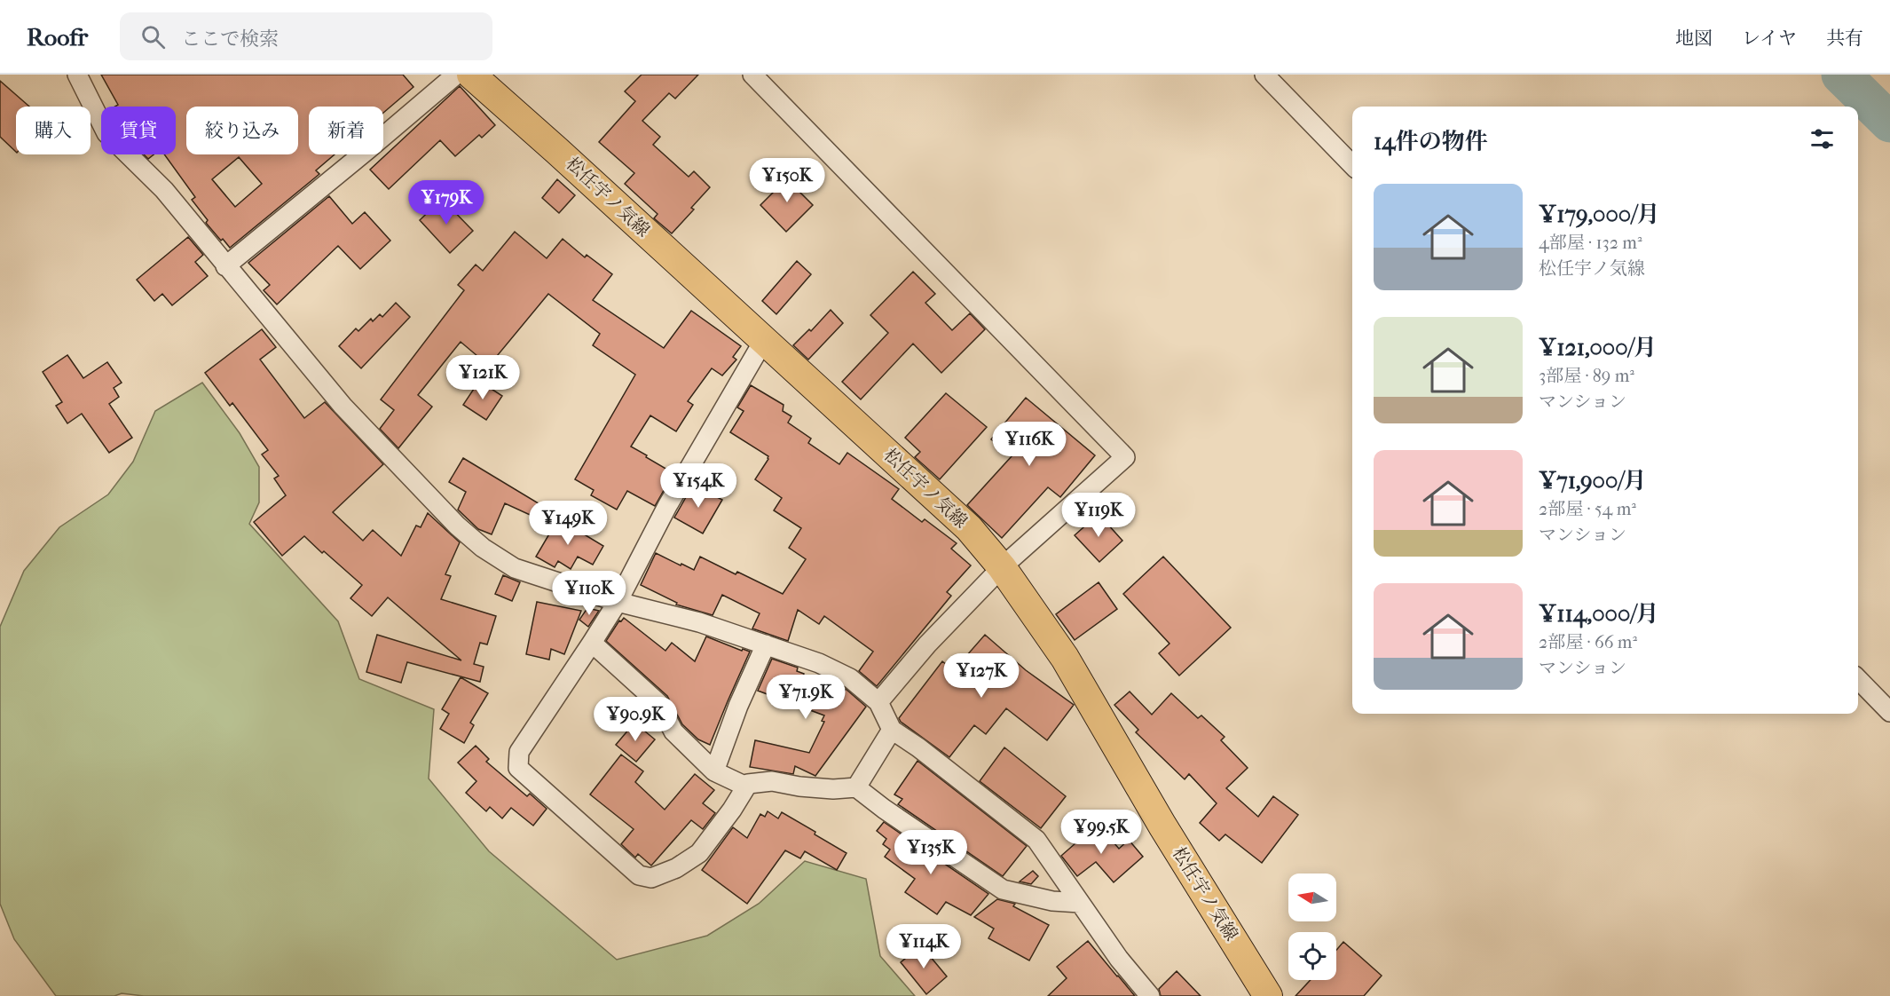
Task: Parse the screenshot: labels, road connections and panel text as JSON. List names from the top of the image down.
{
  "streets": {
    "main road": ["松任宇ノ気線"]
  },
  "north": "left",
  "page": {
    "header": "Roofr",
    "search": "ここで検索",
    "nav": ["地図", "レイヤ", "共有"],
    "chip": [
      "購入",
      "賃貸",
      "絞り込み",
      "新着"
    ],
    "heading": "14件の物件",
    "price": [
      "¥150K",
      "¥179K",
      "¥121K",
      "¥116K",
      "¥154K",
      "¥119K",
      "¥149K",
      "¥110K",
      "¥127K",
      "¥71.9K",
      "¥90.9K",
      "¥99.5K",
      "¥135K",
      "¥114K"
    ],
    "list": [
      {
        "name": "¥179,000/月",
        "note": "4部屋 · 132 m² · 松任宇ノ気線"
      },
      {
        "name": "¥121,000/月",
        "note": "3部屋 · 89 m² · マンション"
      },
      {
        "name": "¥71,900/月",
        "note": "2部屋 · 54 m² · マンション"
      },
      {
        "name": "¥114,000/月",
        "note": "2部屋 · 66 m² · マンション"
      }
    ]
  }
}
